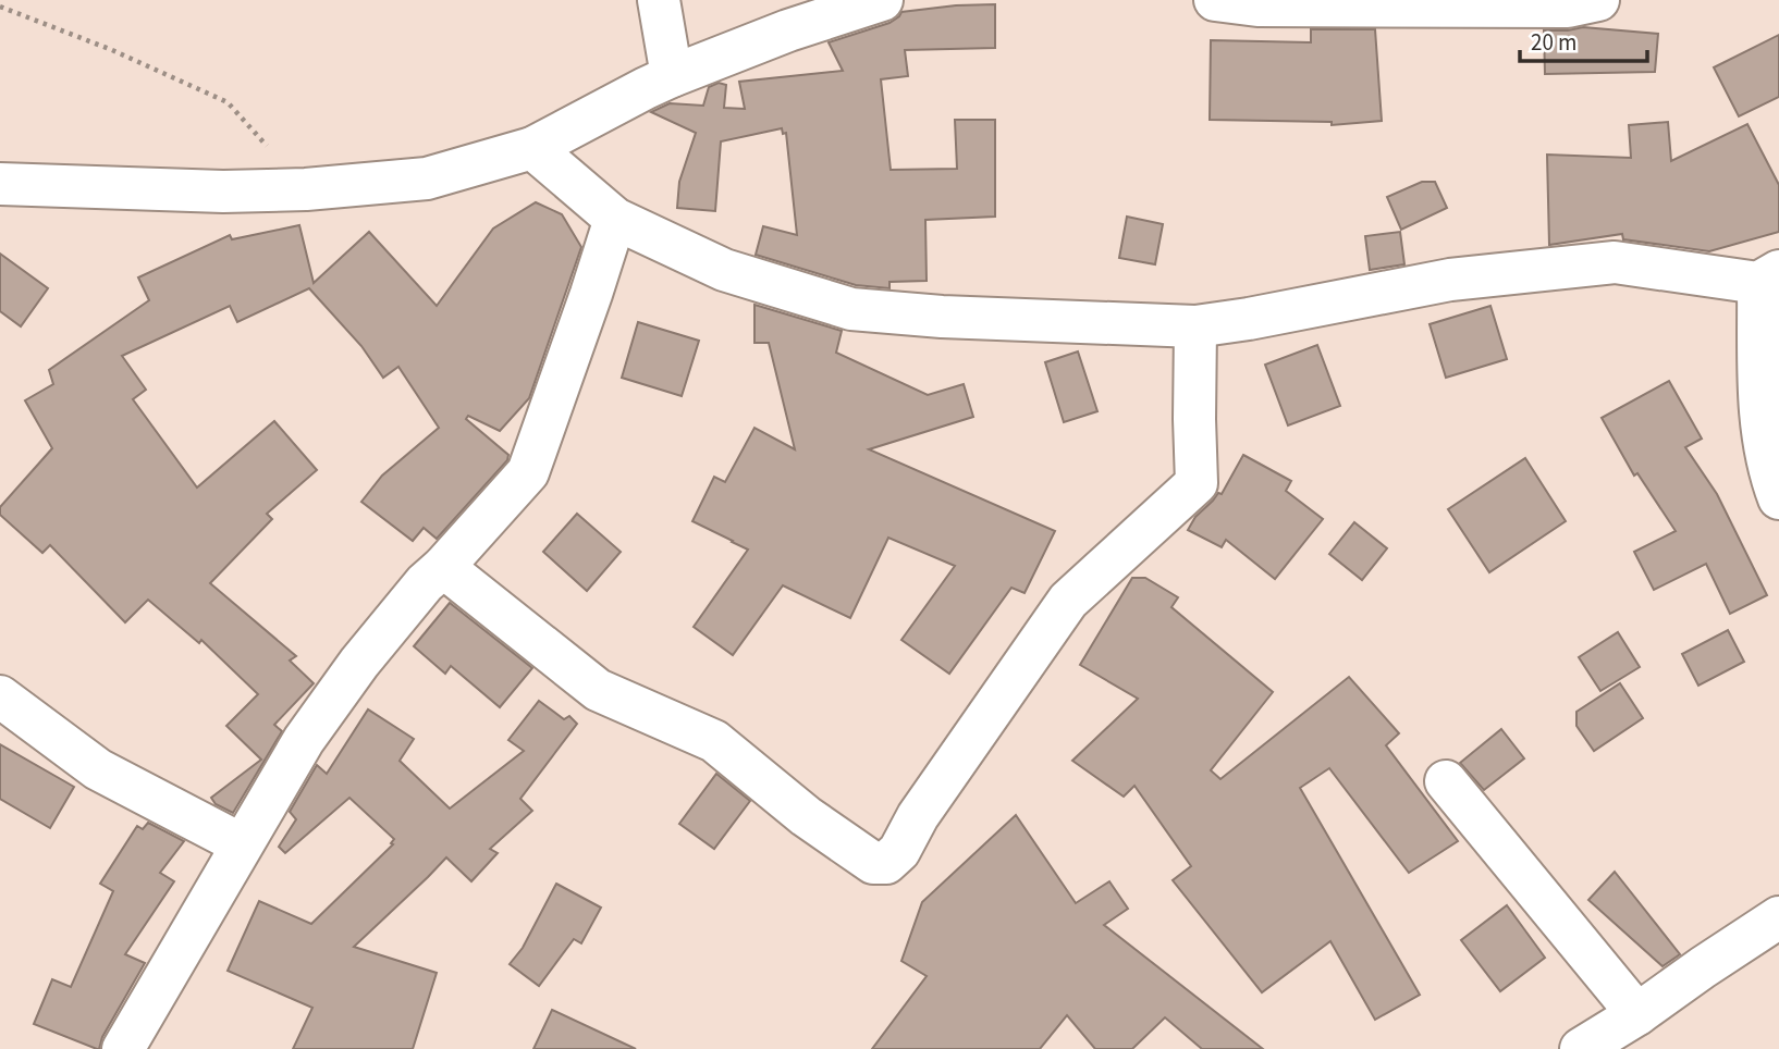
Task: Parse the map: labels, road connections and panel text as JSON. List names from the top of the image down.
{
  "scale_bar": "20 m"
}
